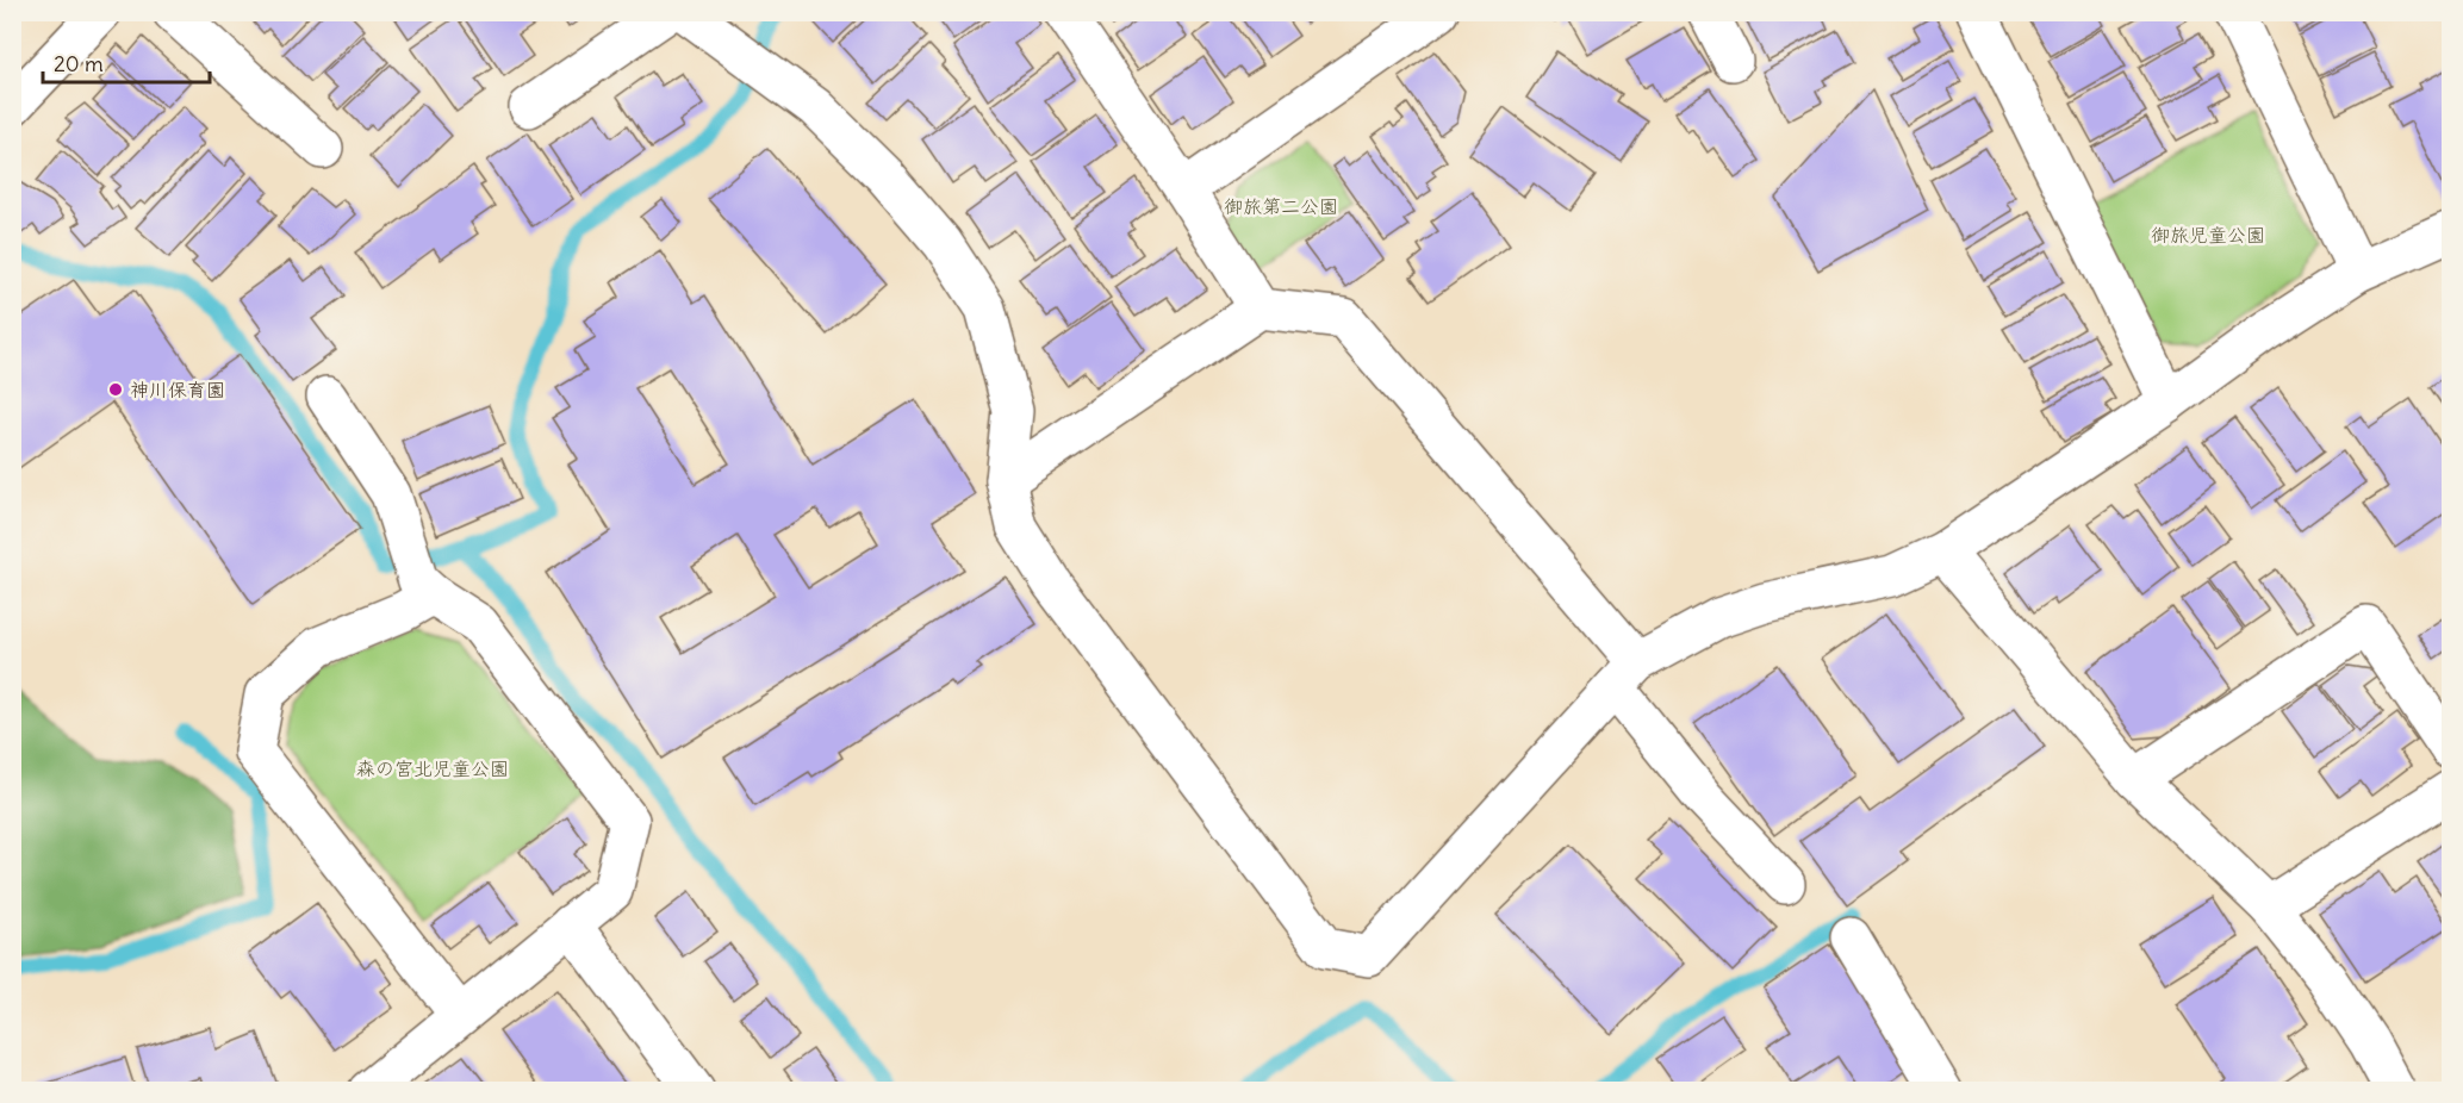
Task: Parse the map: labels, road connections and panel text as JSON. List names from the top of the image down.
{
  "parks": ["御旅第二公園", "御旅児童公園", "森の宮北児童公園"],
  "places": ["神川保育園"],
  "scale_bar": "20 m"
}
